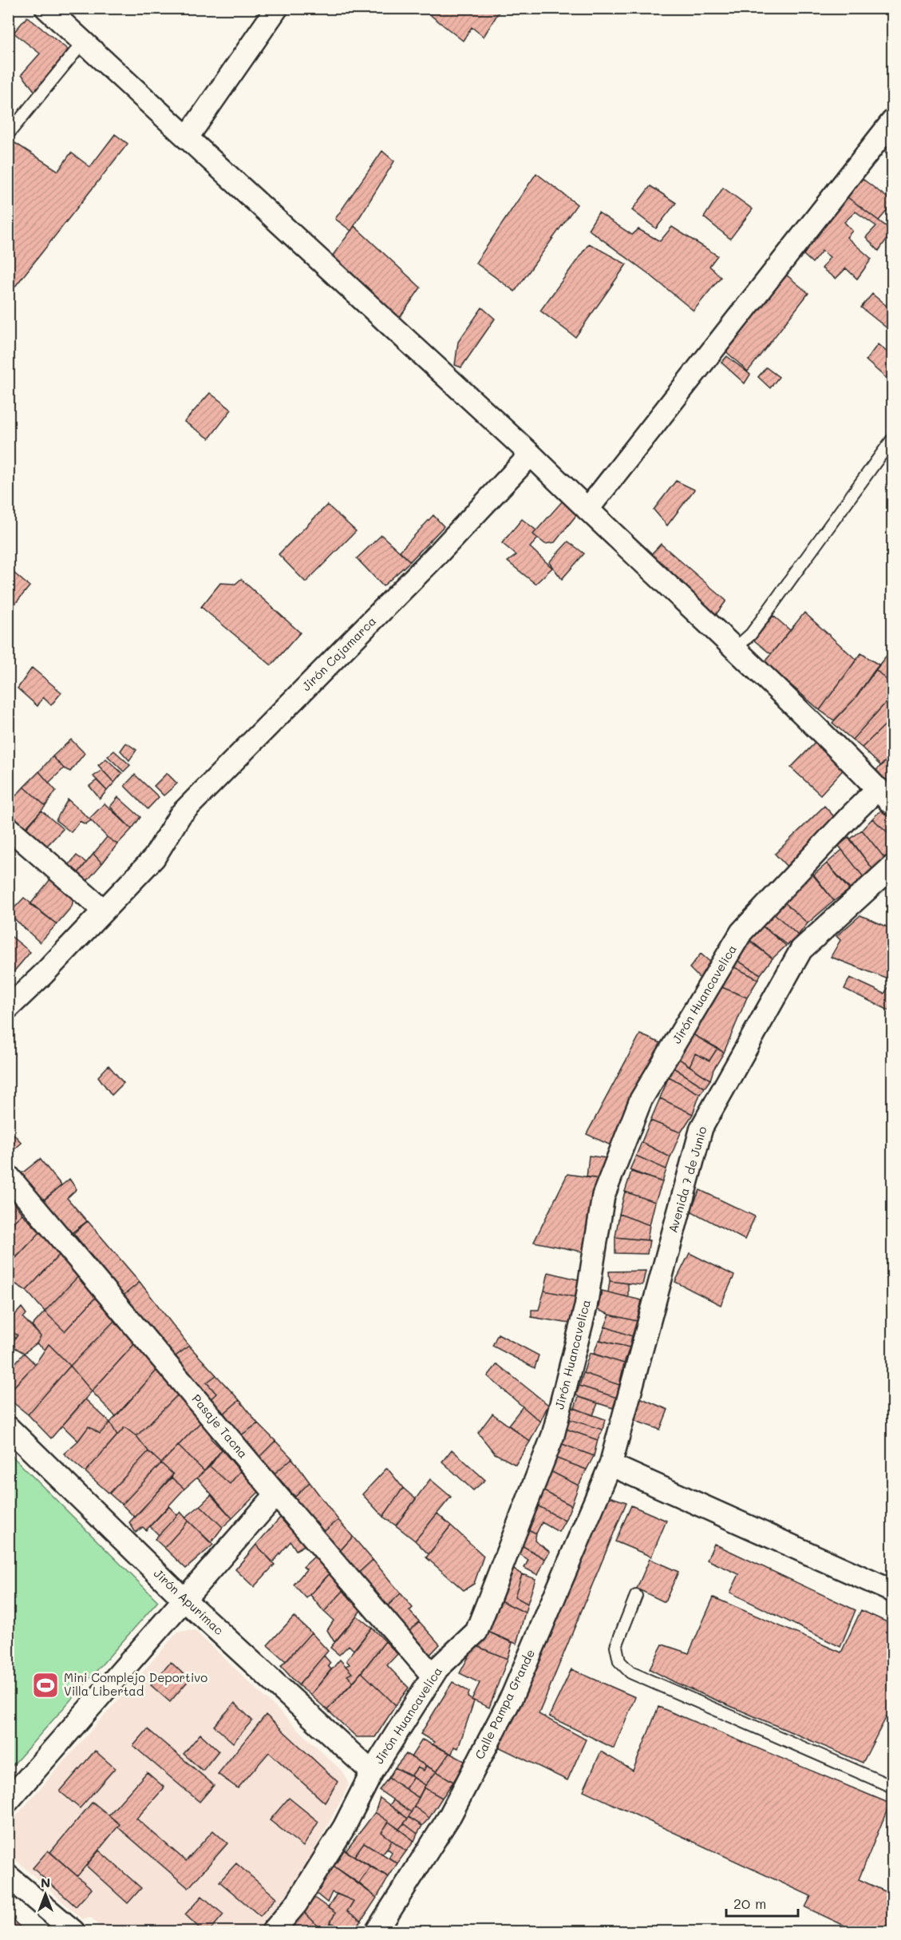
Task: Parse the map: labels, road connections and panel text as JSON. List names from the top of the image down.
{
  "streets": {
    "street": [
      "Jirón Cajamarca",
      "Jirón Huancavelica",
      "Avenida 7 de Junio",
      "Pasaje Tacna",
      "Jirón Apurímac",
      "Calle Pampa Grande"
    ]
  },
  "crossings": [
    ["Jirón Huancavelica", "Pasaje Tacna"],
    ["Jirón Huancavelica", "Jirón Apurímac"],
    ["Avenida 7 de Junio", "Calle Pampa Grande"]
  ],
  "places": {
    "sports": ["Mini Complejo Deportivo Villa Libertad"]
  },
  "scale_bar": "20 m",
  "north": "top"
}
